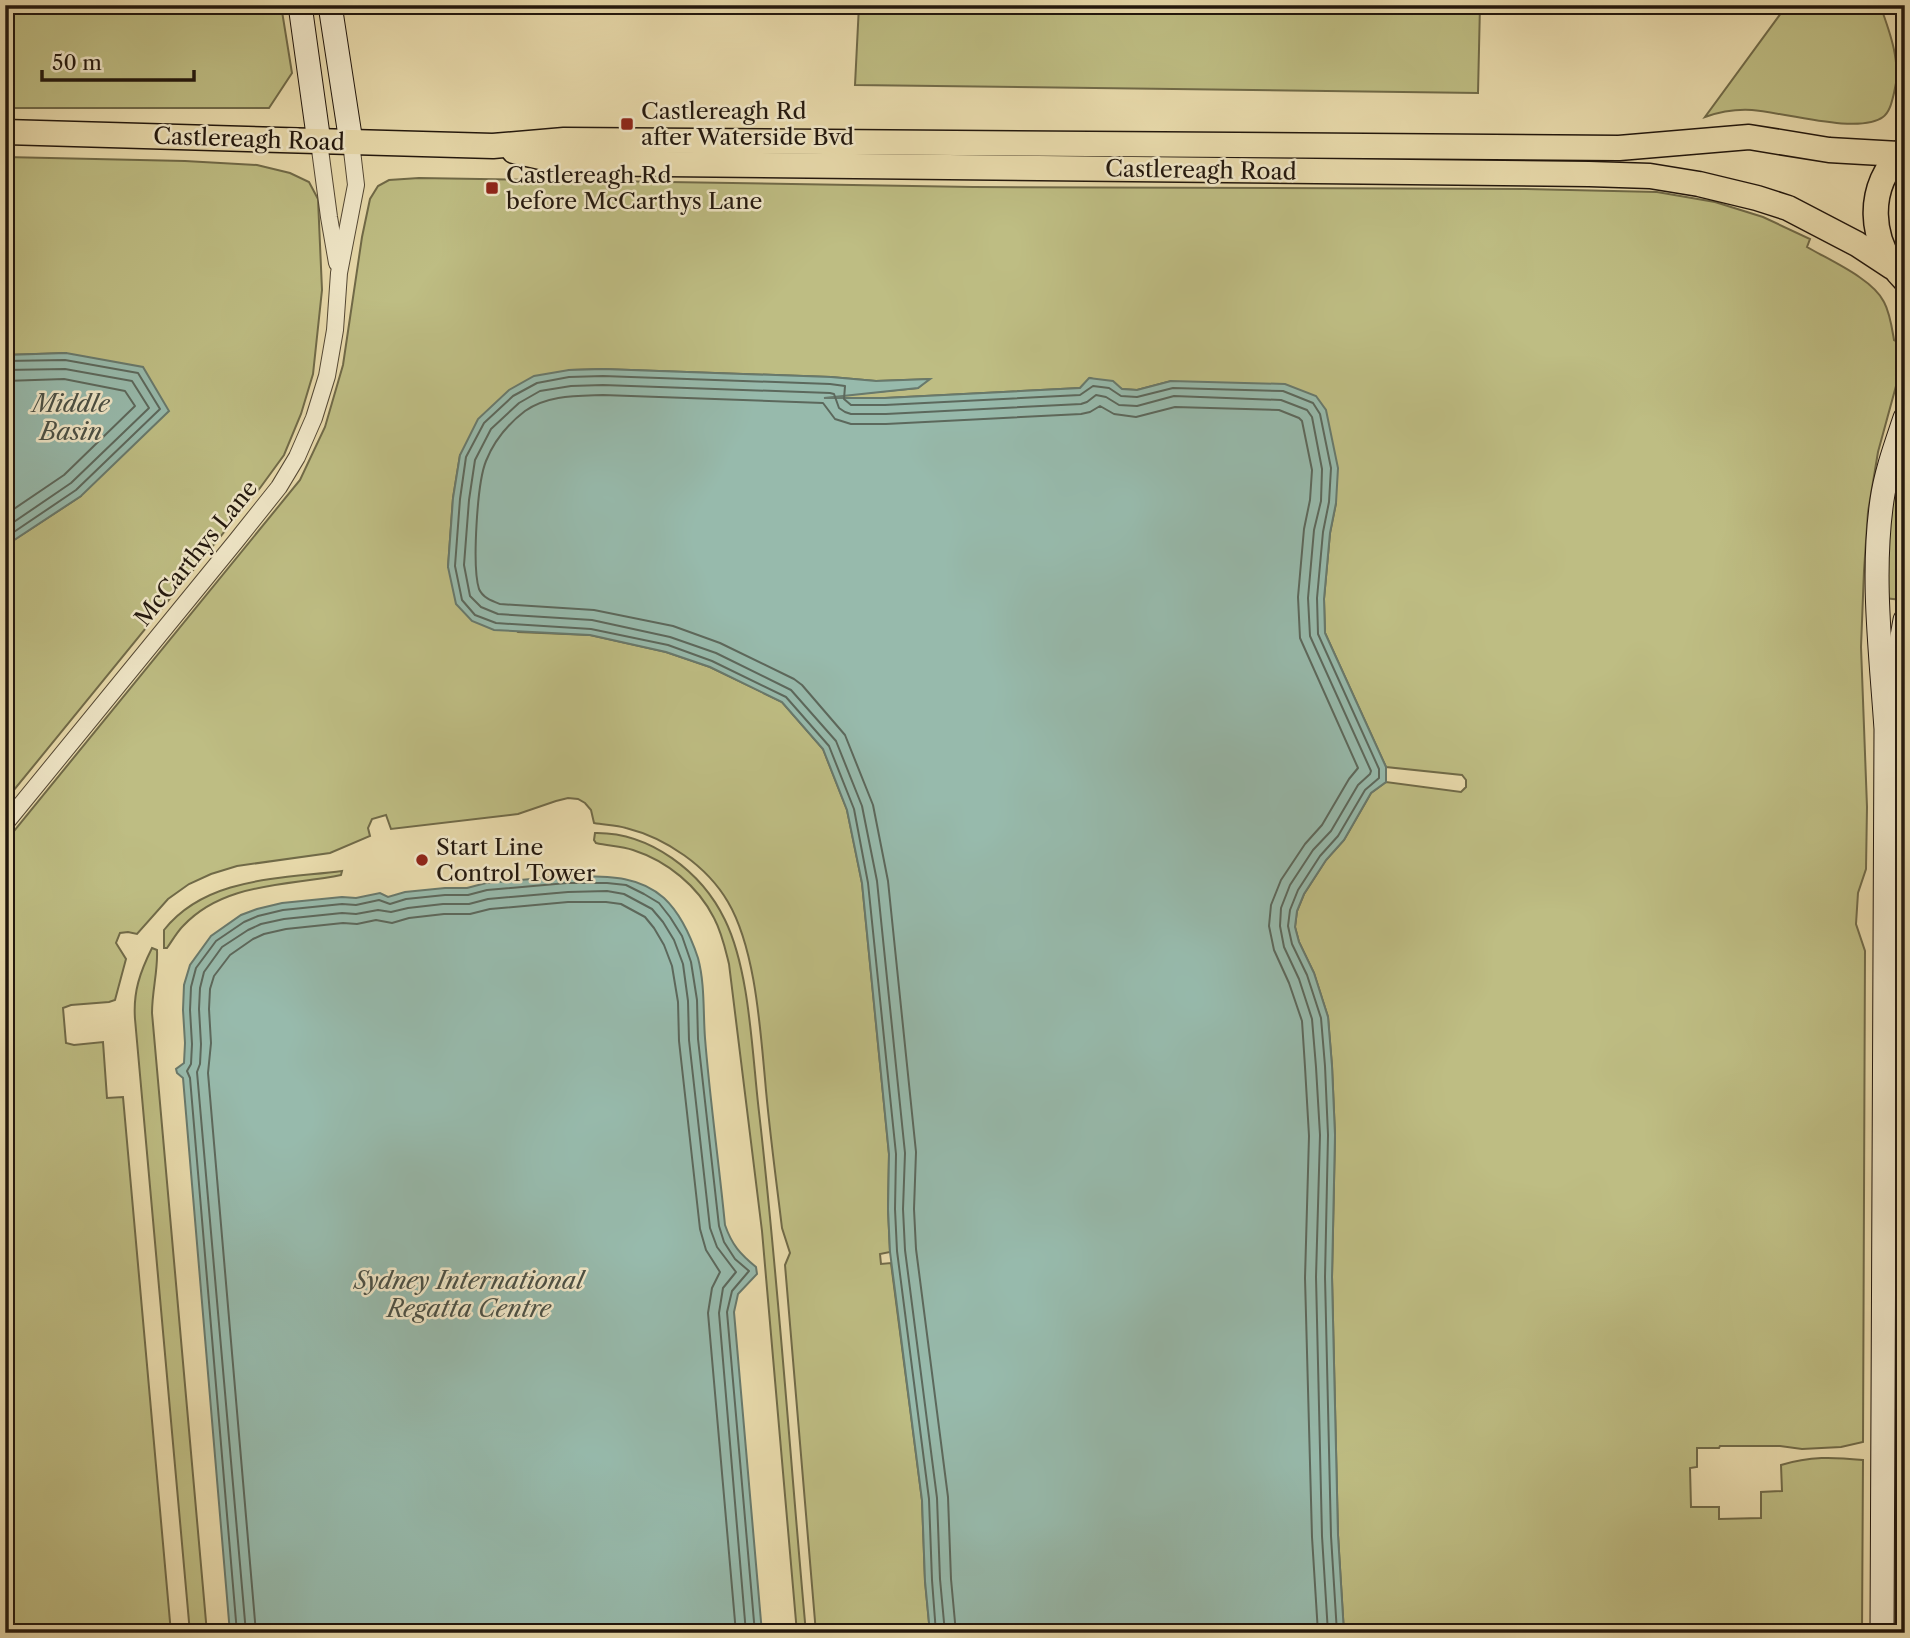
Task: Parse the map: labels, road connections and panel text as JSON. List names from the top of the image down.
{
  "streets": {
    "main road": ["Castlereagh Road"],
    "street": ["McCarthys Lane"]
  },
  "crossings": [
    ["Castlereagh Road", "McCarthys Lane"]
  ],
  "water": ["Middle Basin", "Sydney International Regatta Centre"],
  "places": {
    "transit": ["Castlereagh Rd after Waterside Bvd", "Castlereagh Rd before McCarthys Lane"],
    "other": ["Start Line Control Tower"]
  },
  "scale_bar": "50 m"
}
